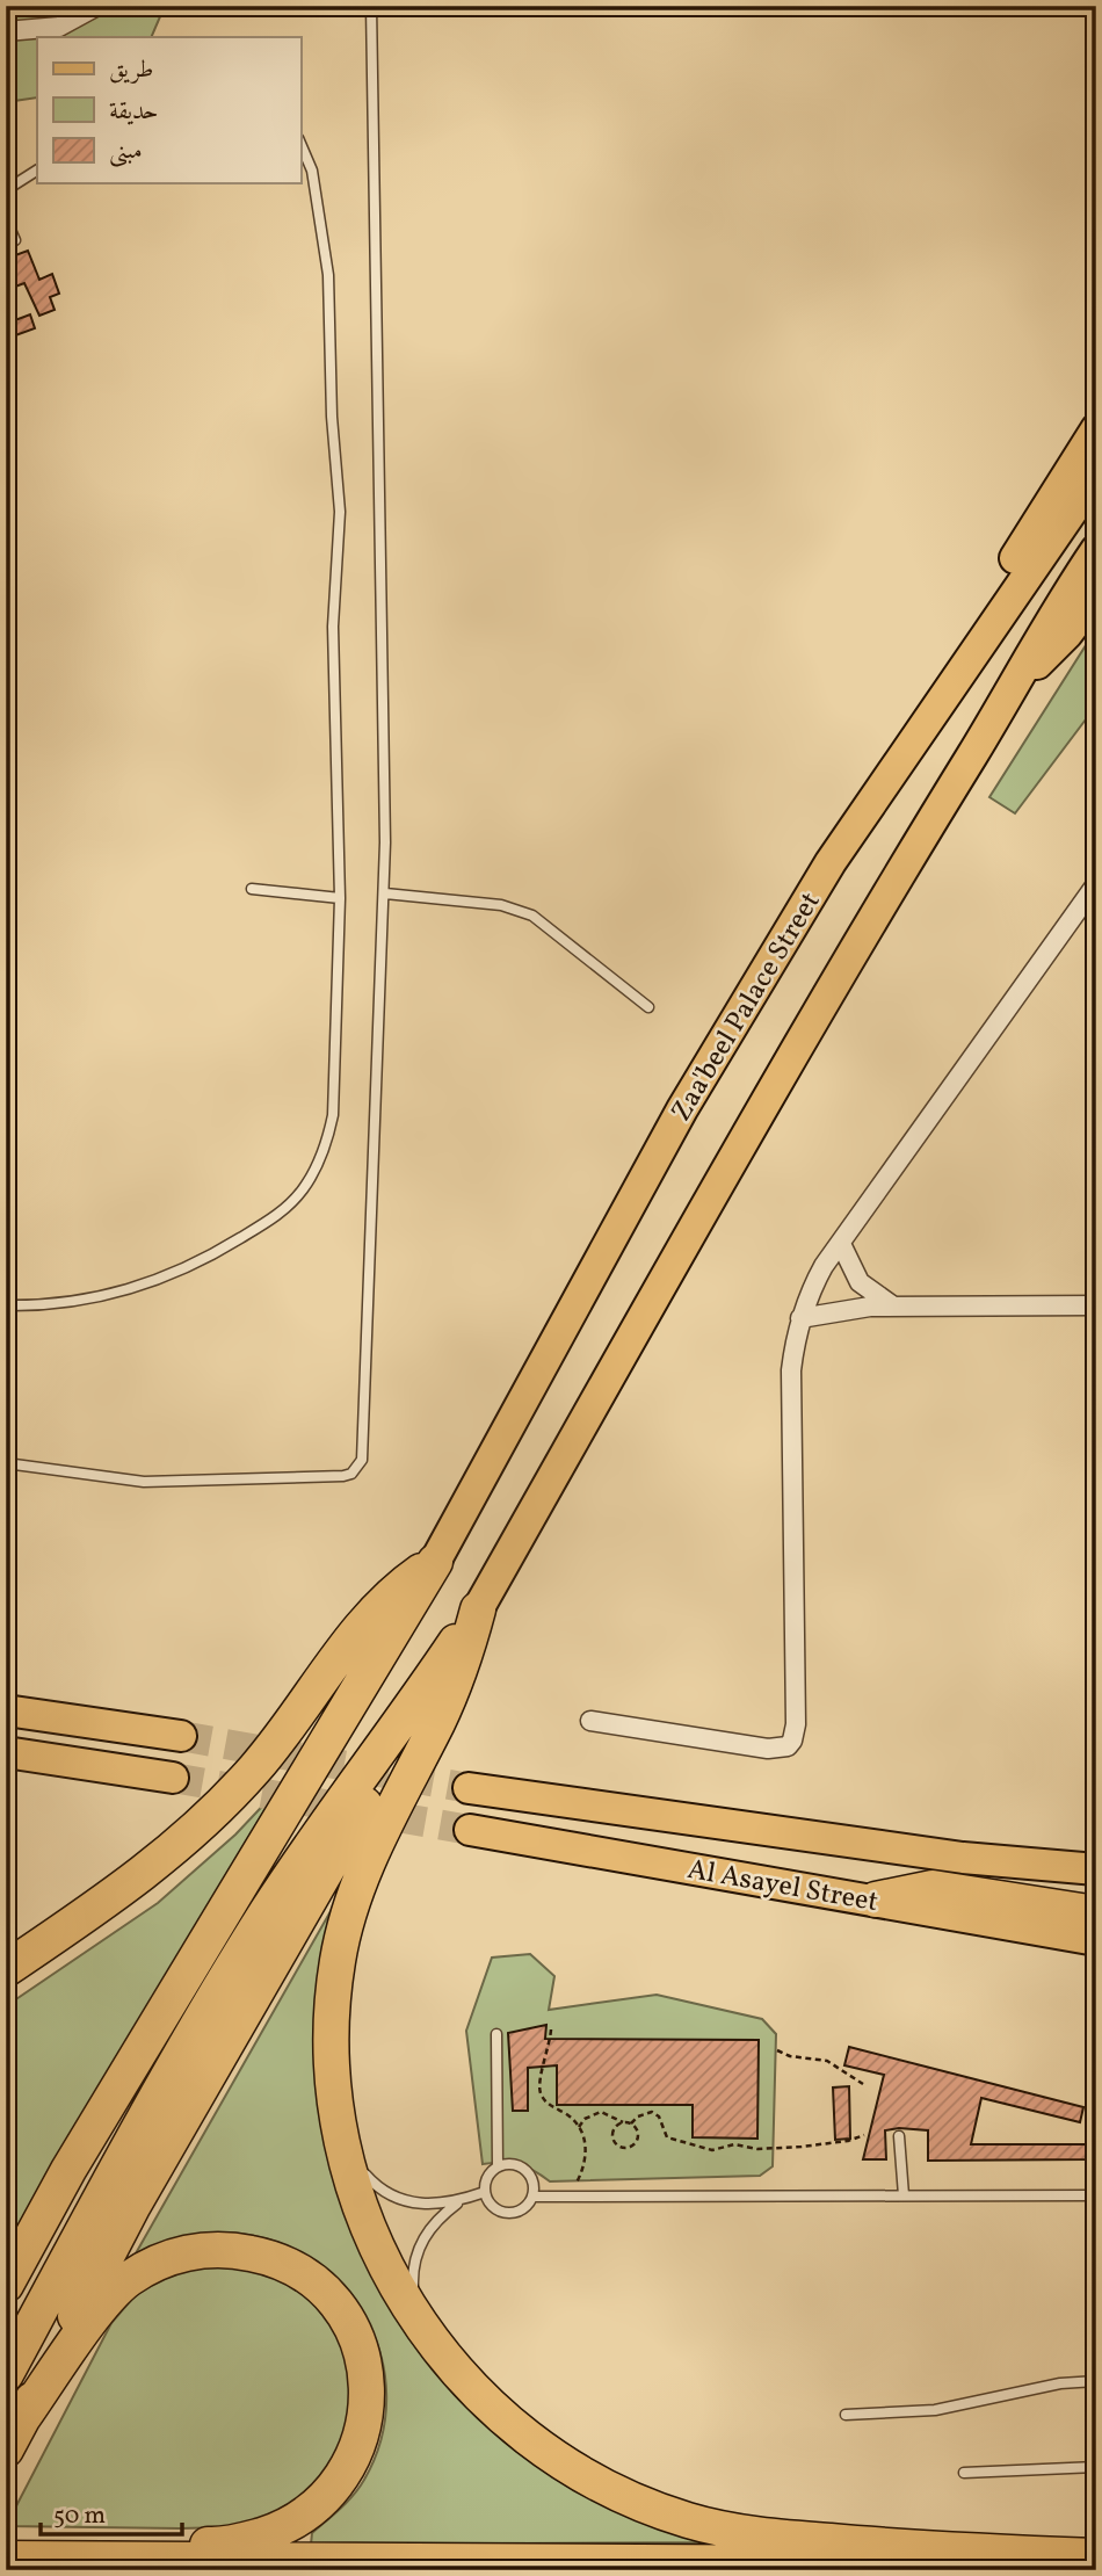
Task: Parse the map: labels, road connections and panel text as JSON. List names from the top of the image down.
{
  "streets": {
    "main road": ["Zaa'beel Palace Street", "Al Asayel Street"]
  },
  "legend": ["طريق", "حديقة", "مبنى"],
  "scale_bar": "50 m"
}
